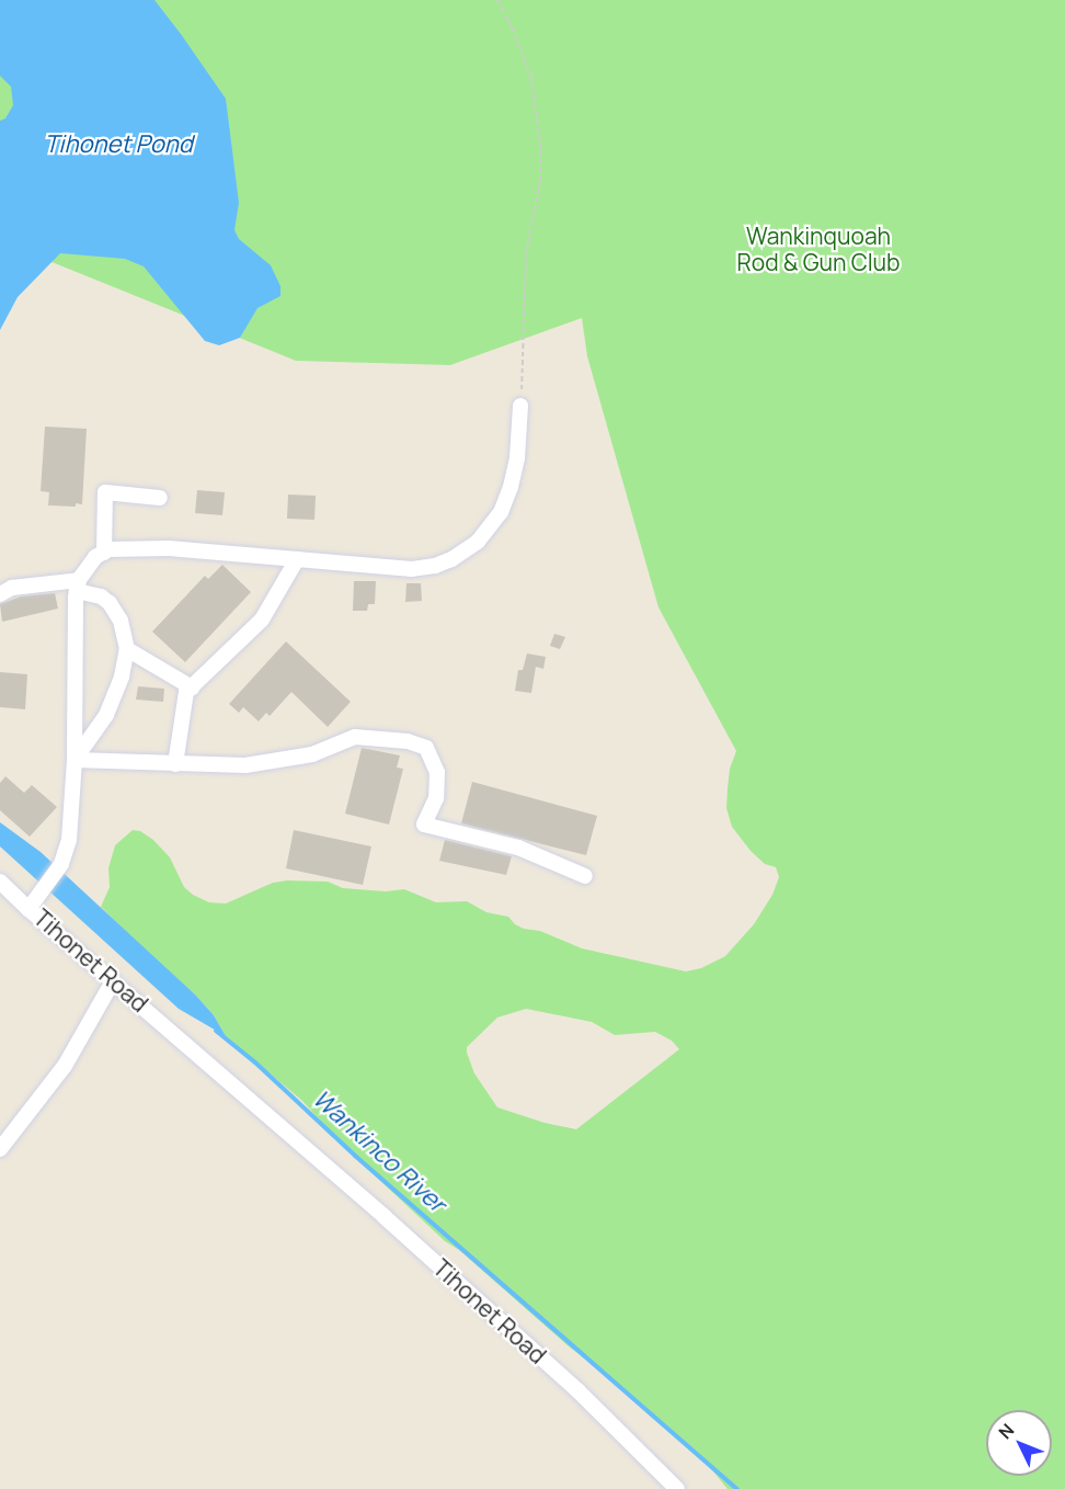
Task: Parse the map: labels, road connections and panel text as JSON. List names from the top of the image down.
{
  "streets": {
    "street": ["Tihonet Road"]
  },
  "water": ["Tihonet Pond", "Wankinco River"],
  "parks": ["Wankinquoah Rod & Gun Club"],
  "north": "top left"
}
